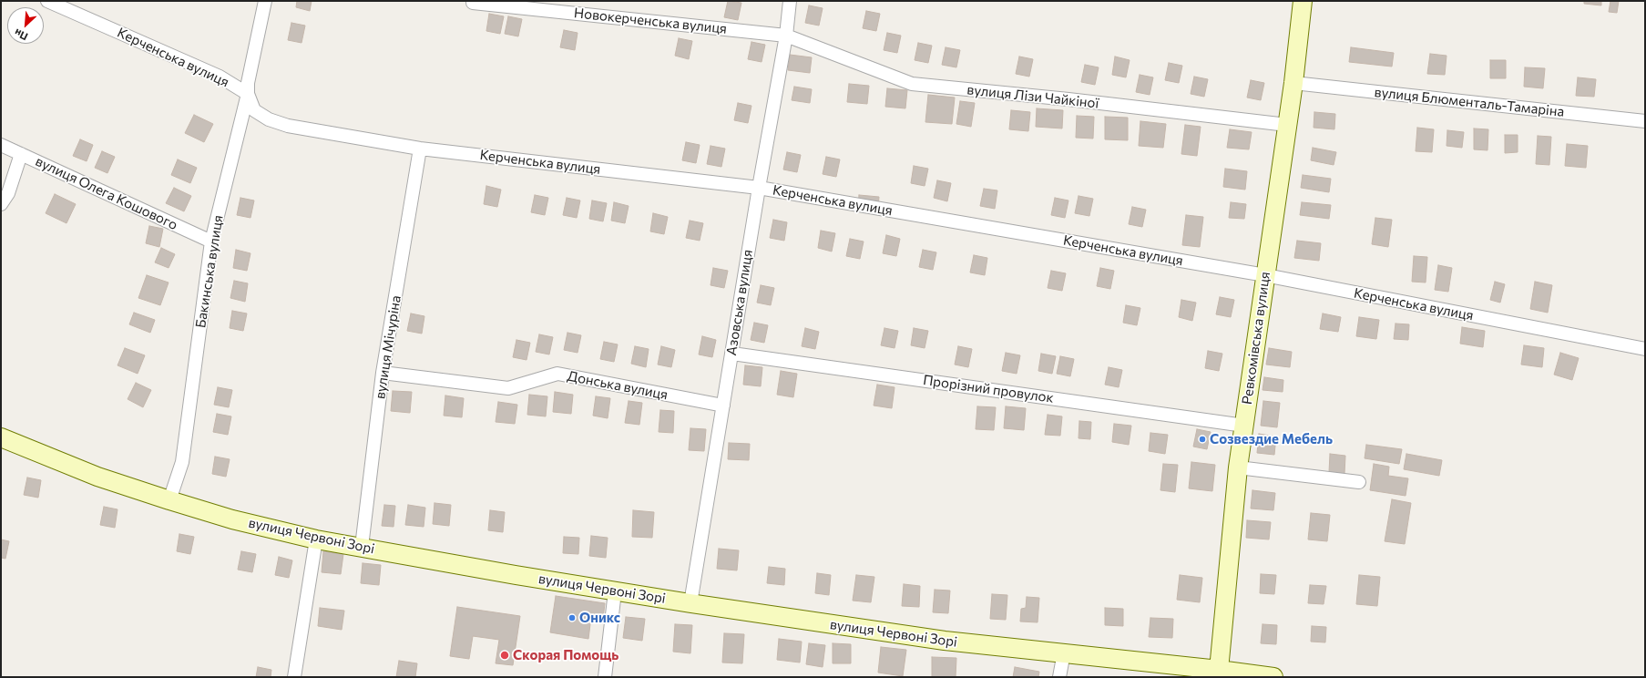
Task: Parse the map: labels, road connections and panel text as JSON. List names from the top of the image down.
{
  "streets": {
    "street": [
      "Новокерченська вулиця",
      "Керченська вулиця",
      "вулиця Лізи Чайкіної",
      "вулиця Блюменталь-Тамаріна",
      "вулиця Олега Кошового",
      "Бакинська вулиця",
      "Азовська вулиця",
      "Ревкомівська вулиця",
      "вулиця Мічуріна",
      "Донська вулиця",
      "Прорізний провулок",
      "вулиця Червоні Зорі"
    ]
  },
  "crossings": [
    ["Новокерченська вулиця", "вулиця Лізи Чайкіної"],
    ["Новокерченська вулиця", "Азовська вулиця"],
    ["Керченська вулиця", "Бакинська вулиця"],
    ["Керченська вулиця", "Азовська вулиця"],
    ["Керченська вулиця", "Ревкомівська вулиця"],
    ["Керченська вулиця", "вулиця Мічуріна"],
    ["вулиця Лізи Чайкіної", "Азовська вулиця"],
    ["вулиця Лізи Чайкіної", "Ревкомівська вулиця"],
    ["вулиця Блюменталь-Тамаріна", "Ревкомівська вулиця"],
    ["вулиця Олега Кошового", "Бакинська вулиця"],
    ["Бакинська вулиця", "вулиця Червоні Зорі"],
    ["Азовська вулиця", "Донська вулиця"],
    ["Азовська вулиця", "Прорізний провулок"],
    ["Азовська вулиця", "вулиця Червоні Зорі"],
    ["Ревкомівська вулиця", "Прорізний провулок"],
    ["Ревкомівська вулиця", "вулиця Червоні Зорі"],
    ["вулиця Мічуріна", "Донська вулиця"],
    ["вулиця Мічуріна", "вулиця Червоні Зорі"]
  ],
  "places": ["Созвездие Мебель", "Оникс", "Скорая Помощь"],
  "north": "bottom left"
}
